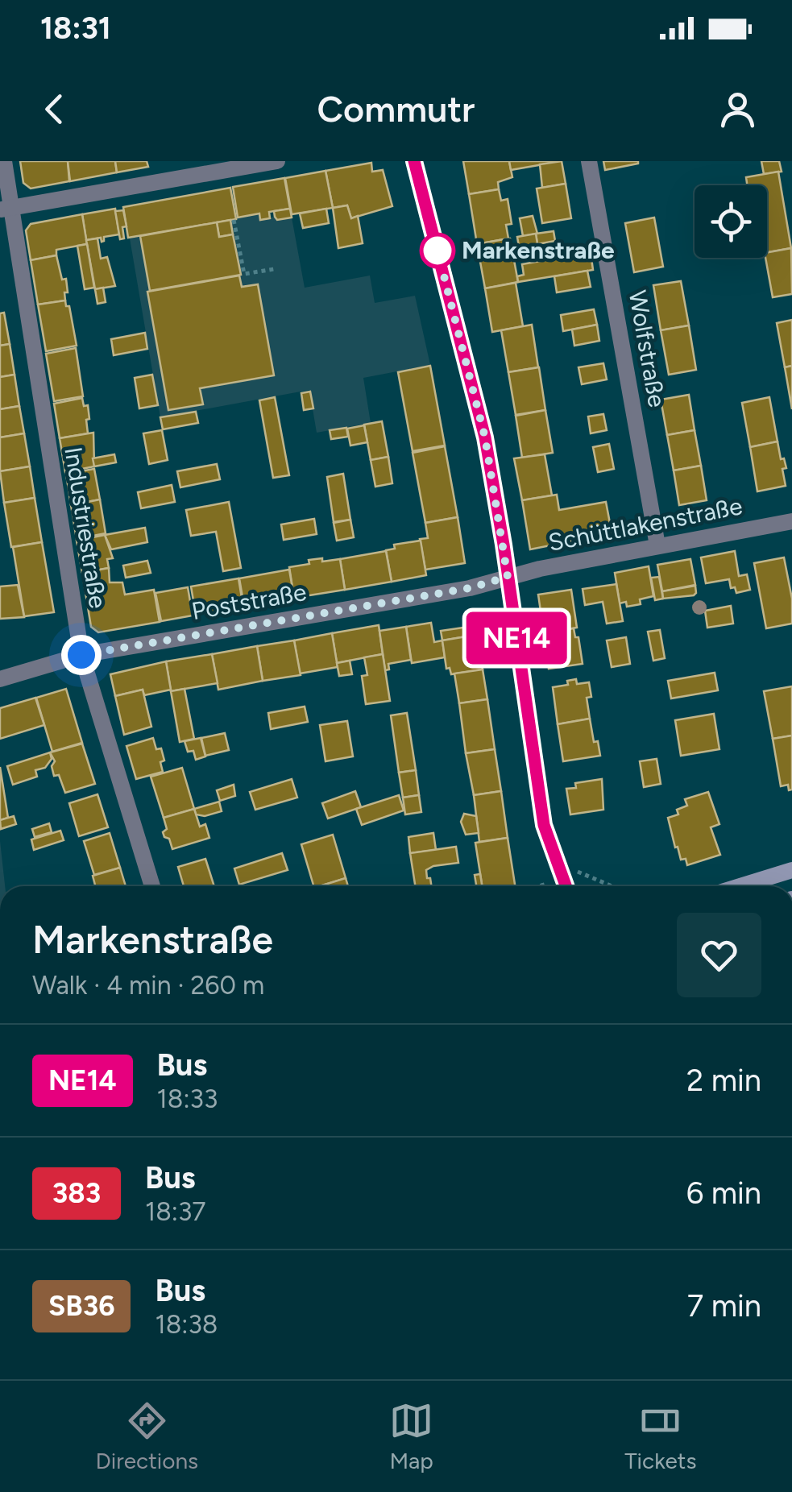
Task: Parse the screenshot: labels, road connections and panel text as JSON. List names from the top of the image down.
{
  "streets": {
    "street": [
      "Wolfstraße",
      "Schüttlakenstraße",
      "Industriestraße",
      "Poststraße"
    ]
  },
  "crossings": [
    ["Wolfstraße", "Schüttlakenstraße"],
    ["Schüttlakenstraße", "Poststraße"],
    ["Industriestraße", "Poststraße"]
  ],
  "places": ["Markenstraße"],
  "lines": ["bus line NE14"],
  "page": {
    "status": "18:31",
    "header": "Commutr",
    "on_map": "NE14",
    "heading": ["Markenstraße", "Walk · 4 min · 260 m"],
    "list": [
      {
        "mark": "NE14",
        "name": "Bus",
        "note": "18:33",
        "value": "2 min"
      },
      {
        "mark": "383",
        "name": "Bus",
        "note": "18:37",
        "value": "6 min"
      },
      {
        "mark": "SB36",
        "name": "Bus",
        "note": "18:38",
        "value": "7 min"
      }
    ],
    "tabs": ["Directions", "Map", "Tickets"]
  }
}
